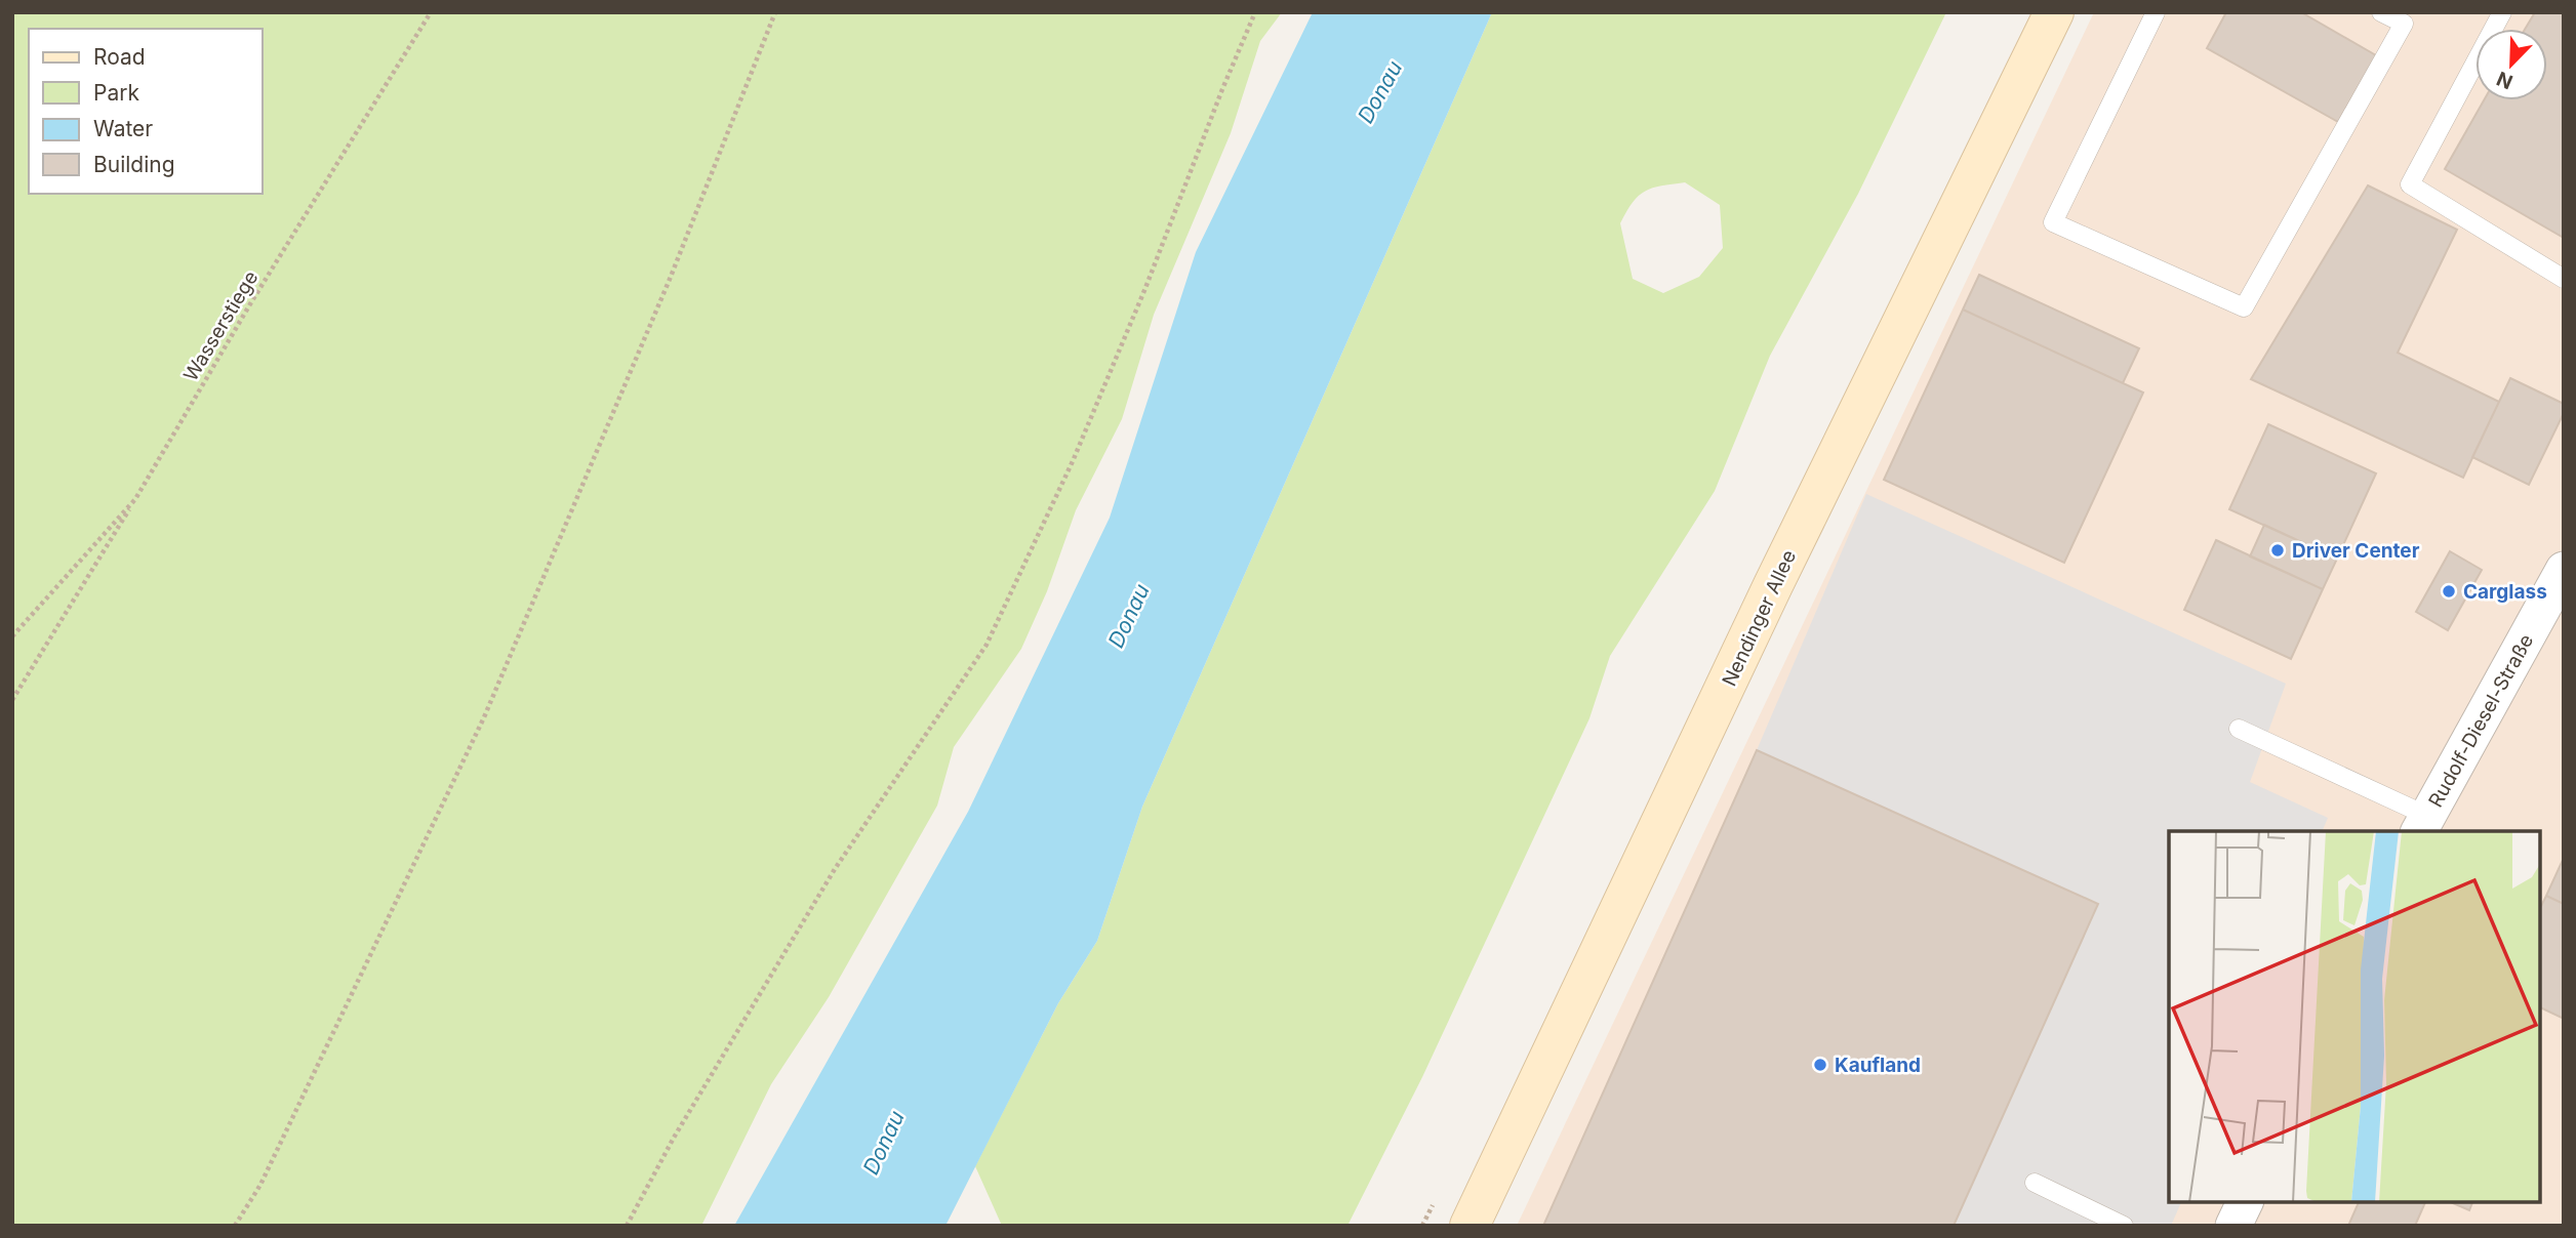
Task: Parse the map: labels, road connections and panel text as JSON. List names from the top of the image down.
{
  "streets": {
    "street": ["Nendinger Allee", "Rudolf-Diesel-Straße"],
    "path": ["Wasserstiege"]
  },
  "water": ["Donau"],
  "places": ["Driver Center", "Carglass", "Kaufland"],
  "legend": [
    "Road",
    "Park",
    "Water",
    "Building"
  ],
  "north": "bottom left"
}
